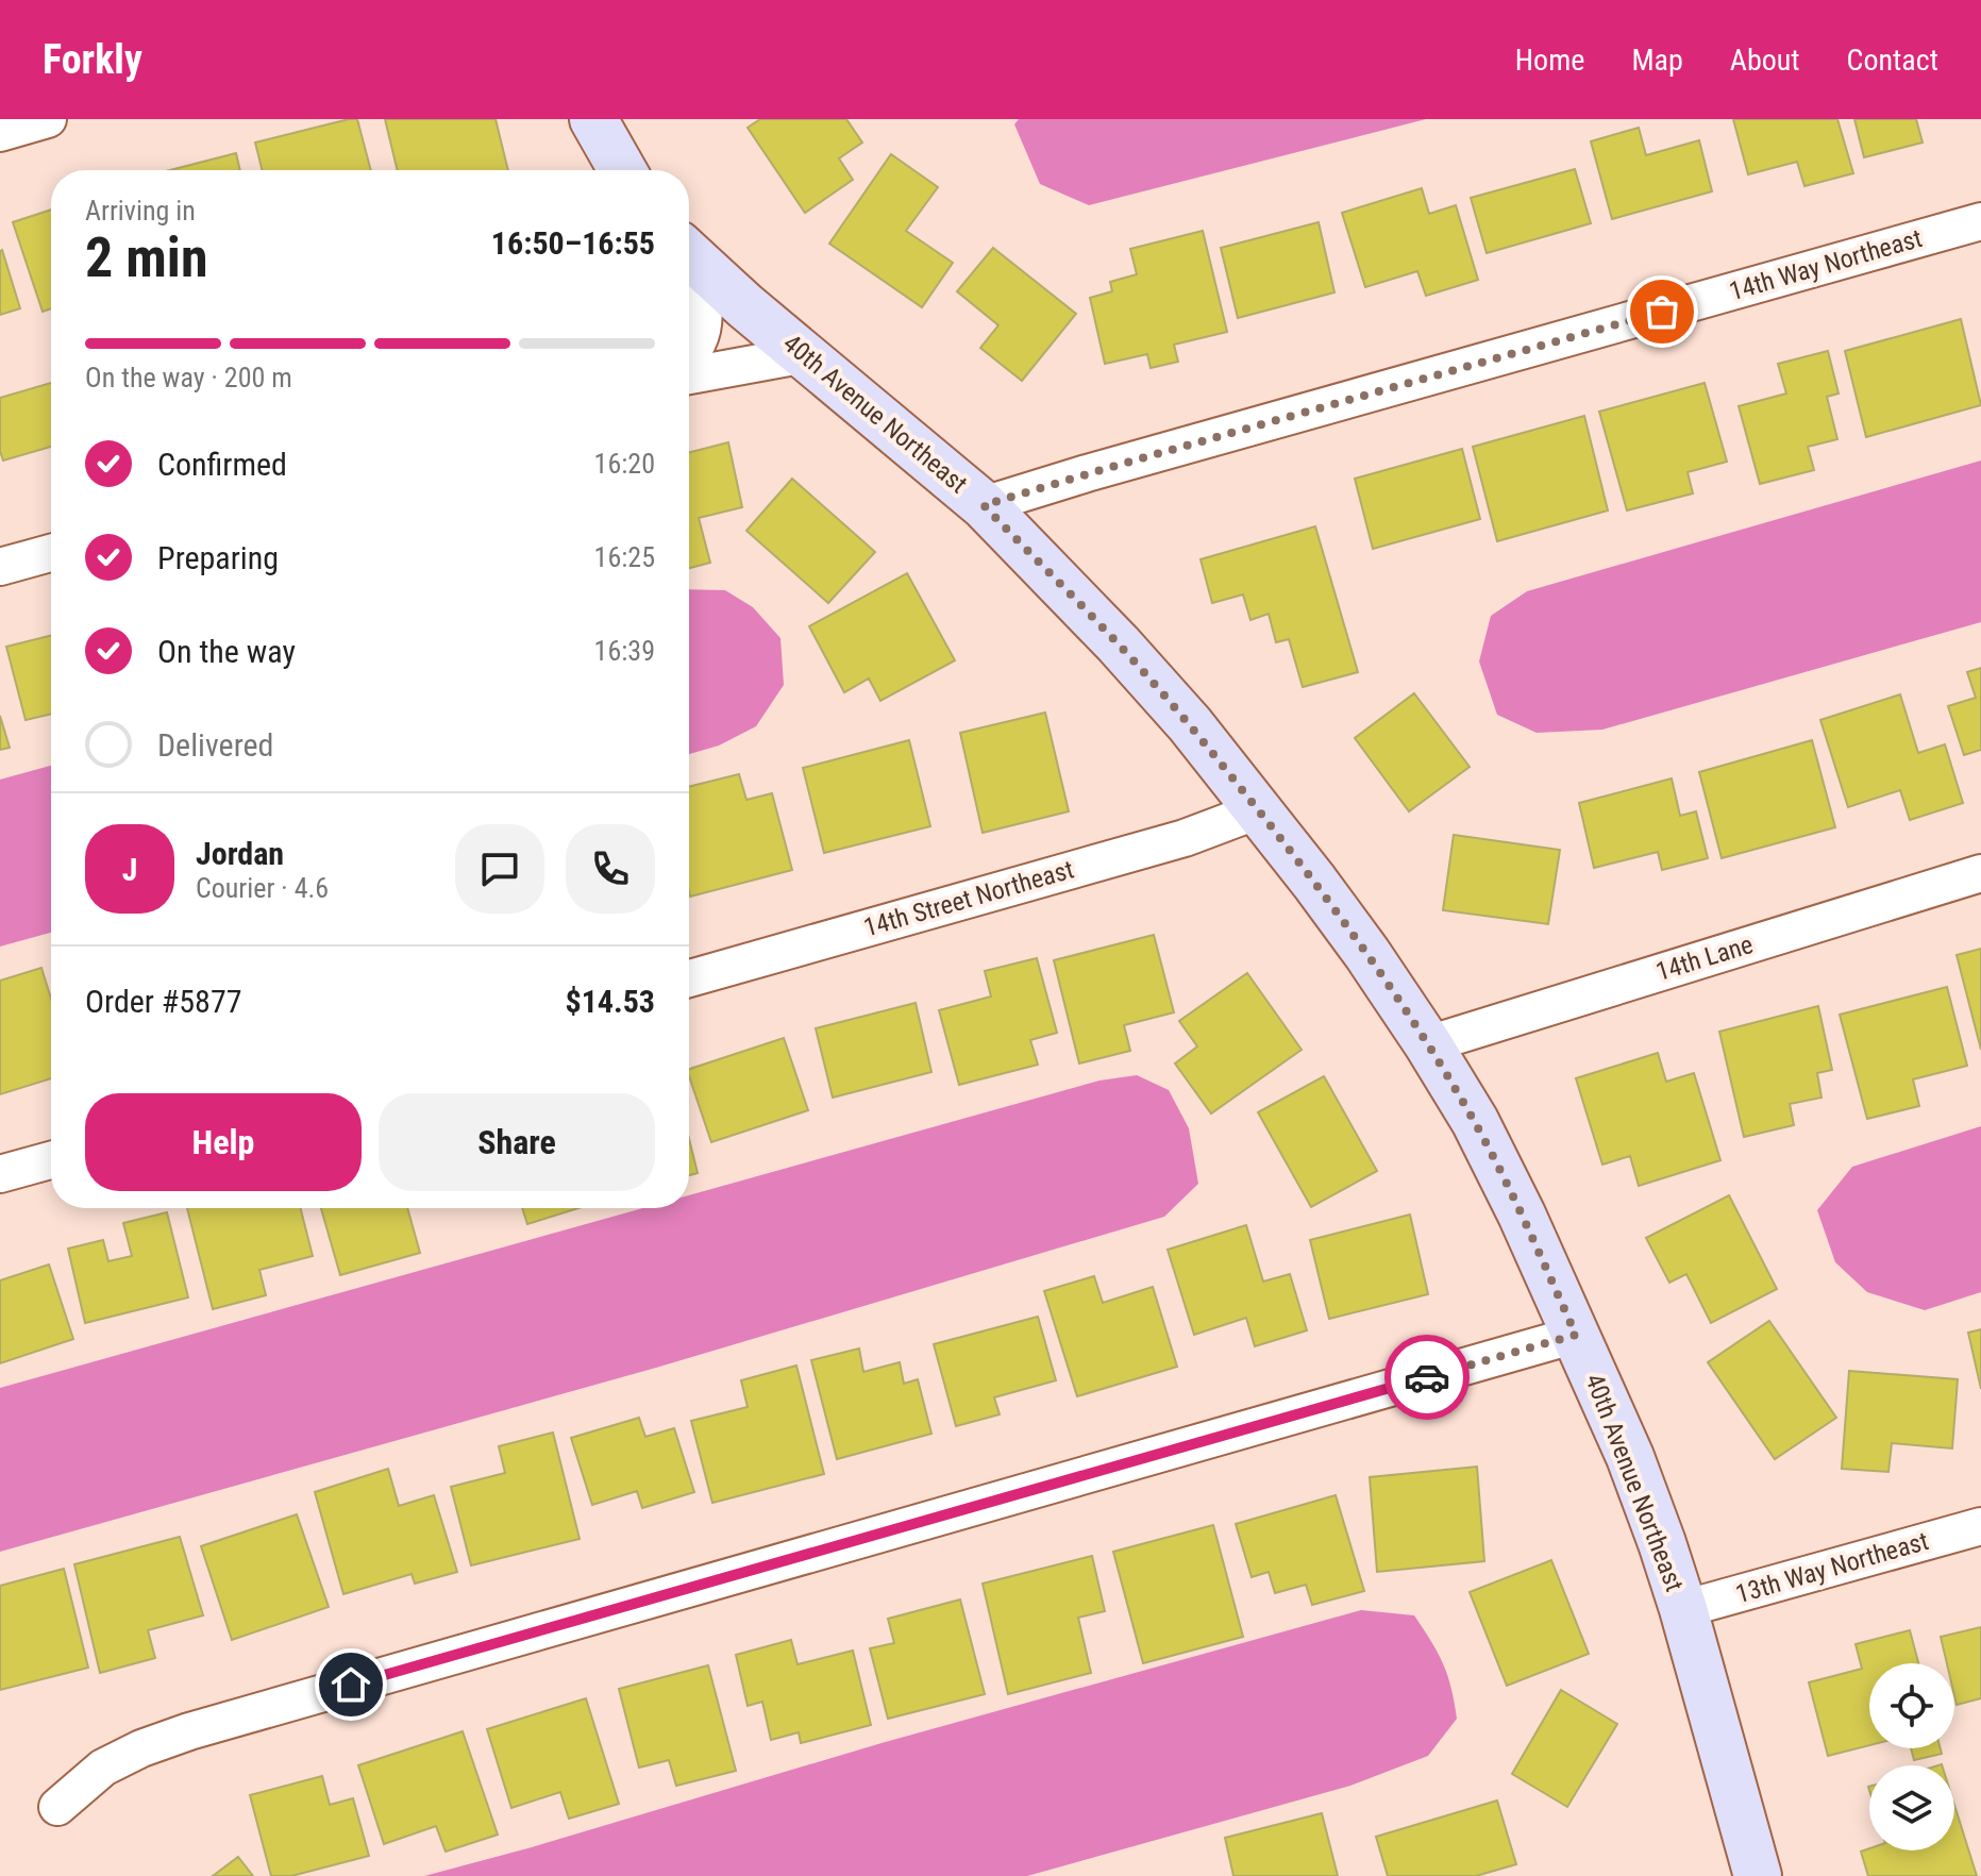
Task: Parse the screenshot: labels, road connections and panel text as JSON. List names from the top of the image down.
{
  "streets": {
    "street": [
      "14th Way Northeast",
      "40th Avenue Northeast",
      "14th Street Northeast",
      "14th Lane",
      "13th Way Northeast"
    ]
  },
  "crossings": [
    ["14th Way Northeast", "40th Avenue Northeast"],
    ["40th Avenue Northeast", "14th Street Northeast"],
    ["40th Avenue Northeast", "14th Lane"],
    ["40th Avenue Northeast", "13th Way Northeast"]
  ],
  "page": {
    "header": "Forkly",
    "nav": [
      "Home",
      "Map",
      "About",
      "Contact"
    ],
    "heading": ["2 min", "Arriving in", "16:50–16:55"],
    "panel": [
      "Jordan",
      "Courier · 4.6",
      "Order #5877",
      "$14.53"
    ],
    "bar": "On the way · 200 m",
    "list": [
      ["Confirmed", "16:20"],
      ["Preparing", "16:25"],
      ["On the way", "16:39"],
      "Delivered"
    ],
    "round": "J",
    "buttons": ["Help", "Share"]
  }
}
